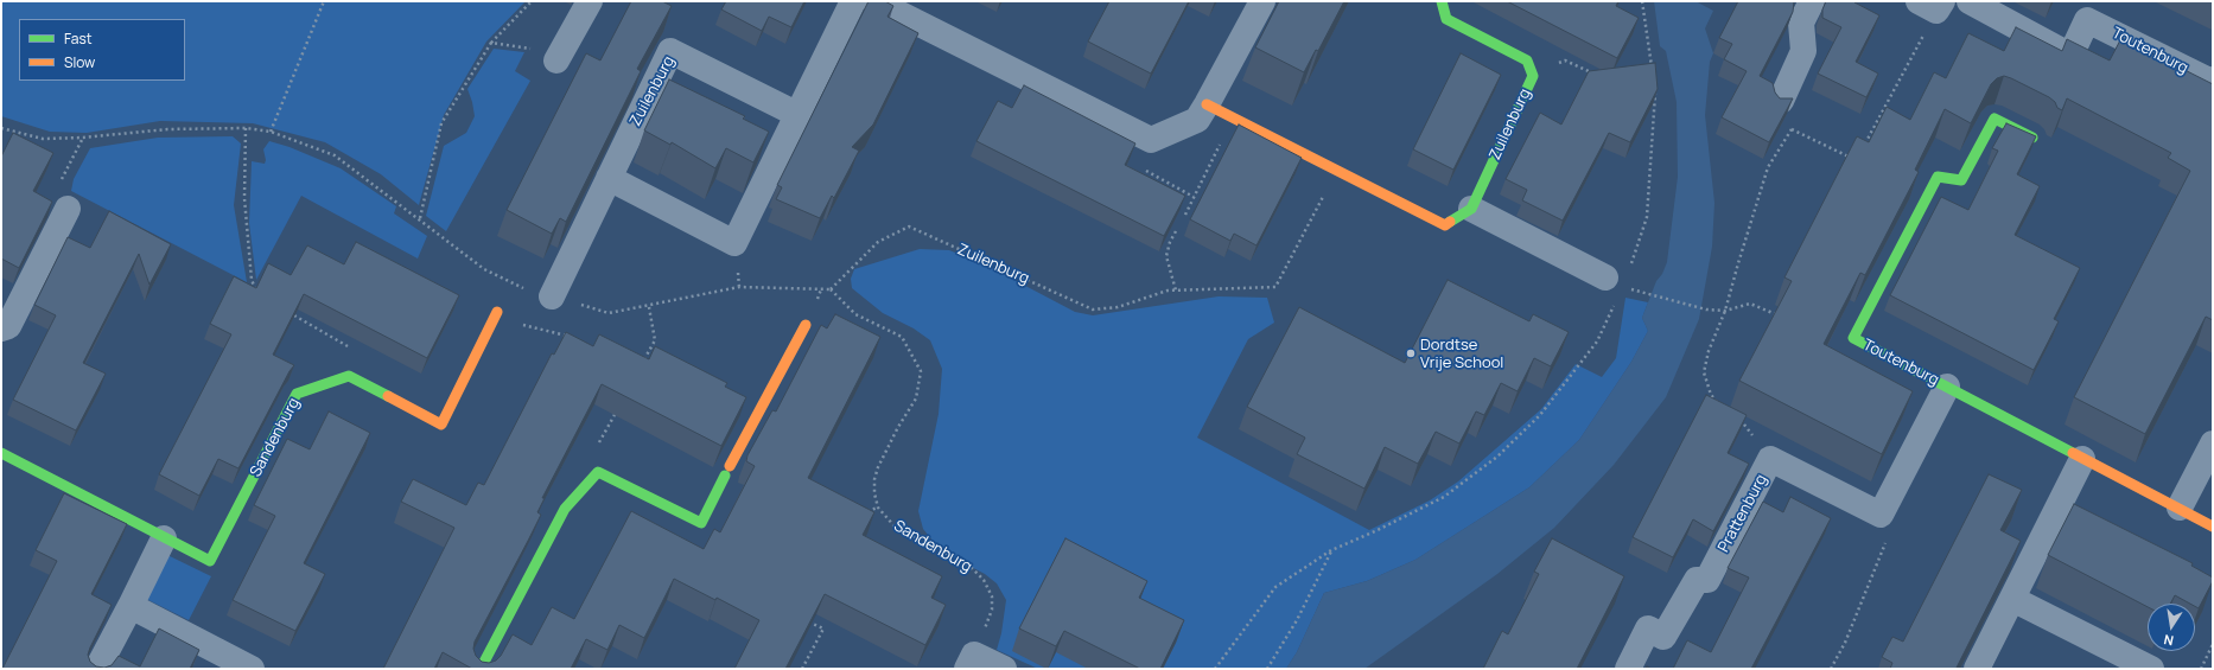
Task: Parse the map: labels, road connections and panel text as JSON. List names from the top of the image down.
{
  "streets": {
    "street": [
      "Toutenburg",
      "Zuilenburg",
      "Sandenburg",
      "Prattenburg"
    ]
  },
  "places": ["Dordtse Vrije School"],
  "legend": ["Fast", "Slow"],
  "north": "bottom"
}
